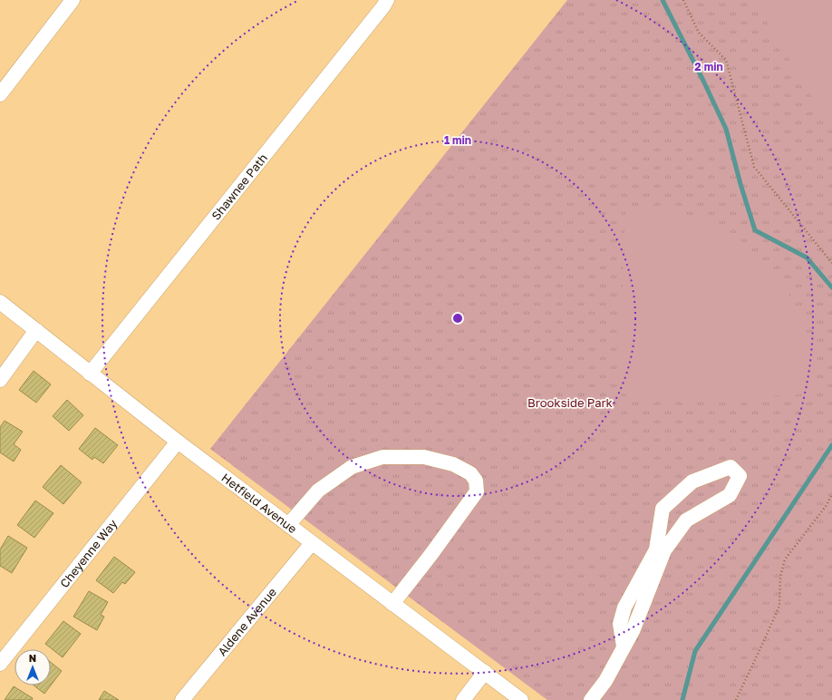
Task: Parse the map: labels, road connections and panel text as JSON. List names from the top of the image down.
{
  "streets": {
    "street": [
      "Shawnee Path",
      "Hetfield Avenue",
      "Cheyenne Way",
      "Aldene Avenue"
    ]
  },
  "crossings": [
    ["Shawnee Path", "Hetfield Avenue"],
    ["Hetfield Avenue", "Cheyenne Way"],
    ["Hetfield Avenue", "Aldene Avenue"]
  ],
  "parks": ["Brookside Park"],
  "north": "top",
  "rings": ["2 min", "1 min"]
}
